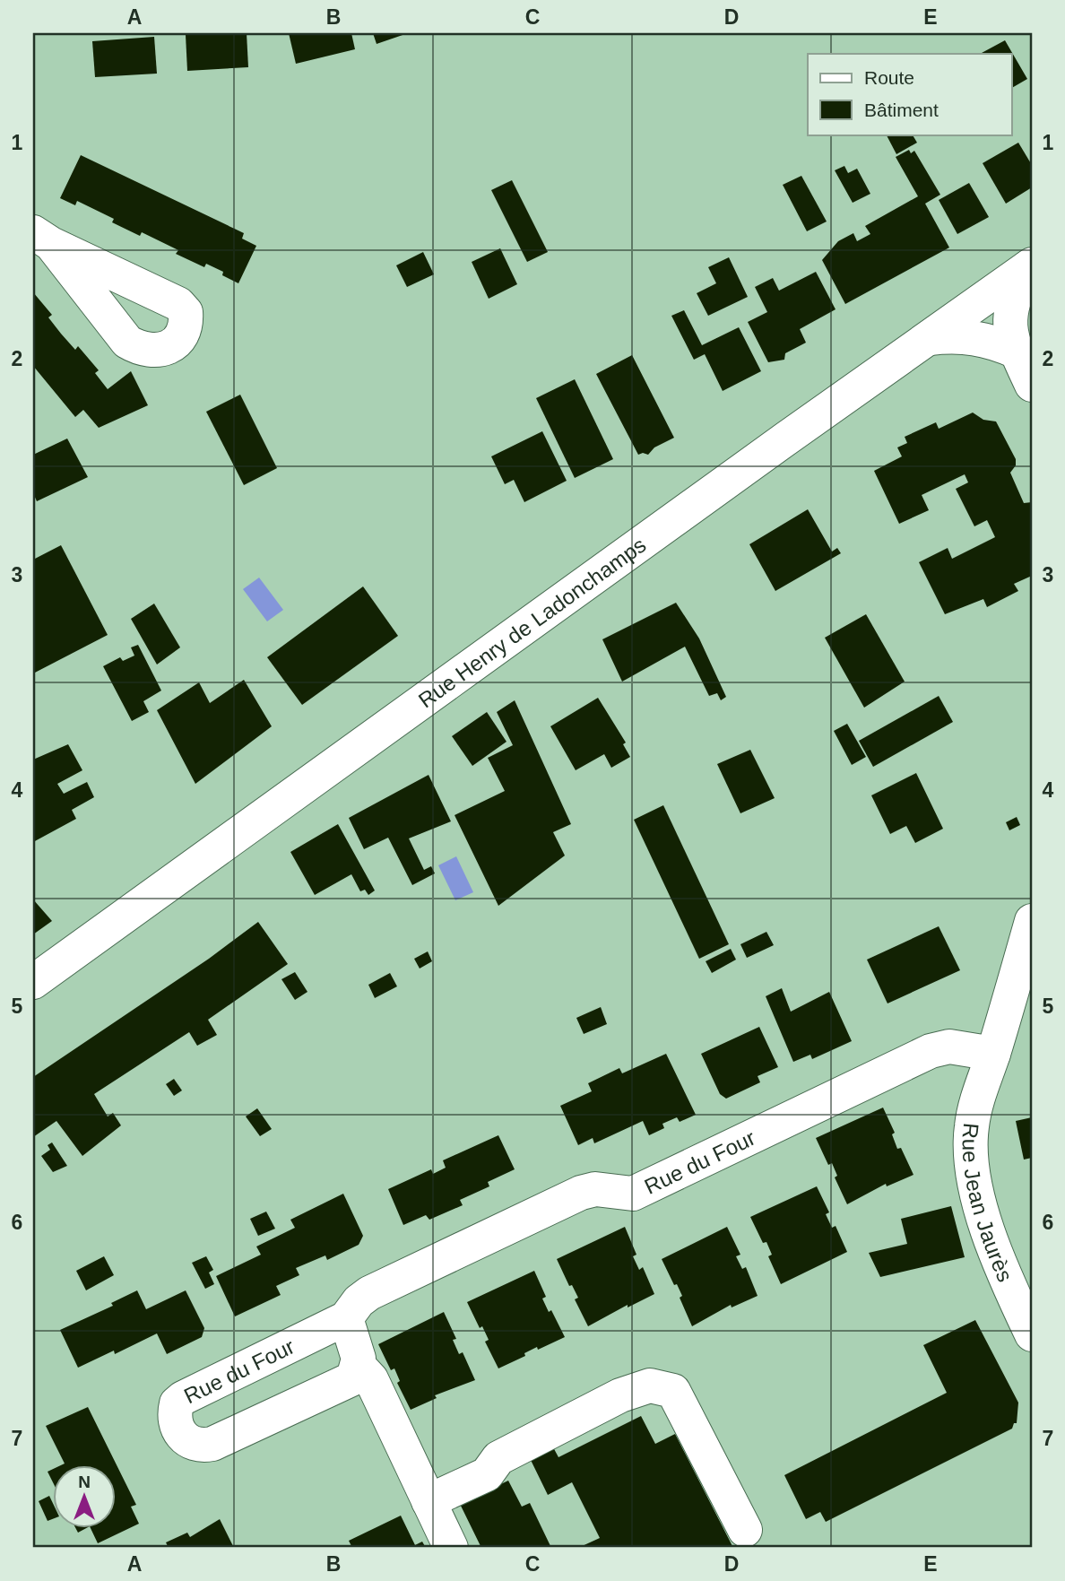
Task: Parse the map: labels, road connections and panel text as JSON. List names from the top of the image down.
{
  "streets": {
    "street": ["Rue Henry de Ladonchamps", "Rue du Four", "Rue Jean Jaurès"]
  },
  "crossings": [
    ["Rue du Four", "Rue Jean Jaurès"]
  ],
  "legend": ["Route", "Bâtiment"],
  "north": "top",
  "grid": {
    "columns": [
      "A",
      "B",
      "C",
      "D",
      "E"
    ],
    "rows": [
      "1",
      "2",
      "3",
      "4",
      "5",
      "6",
      "7"
    ]
  }
}
